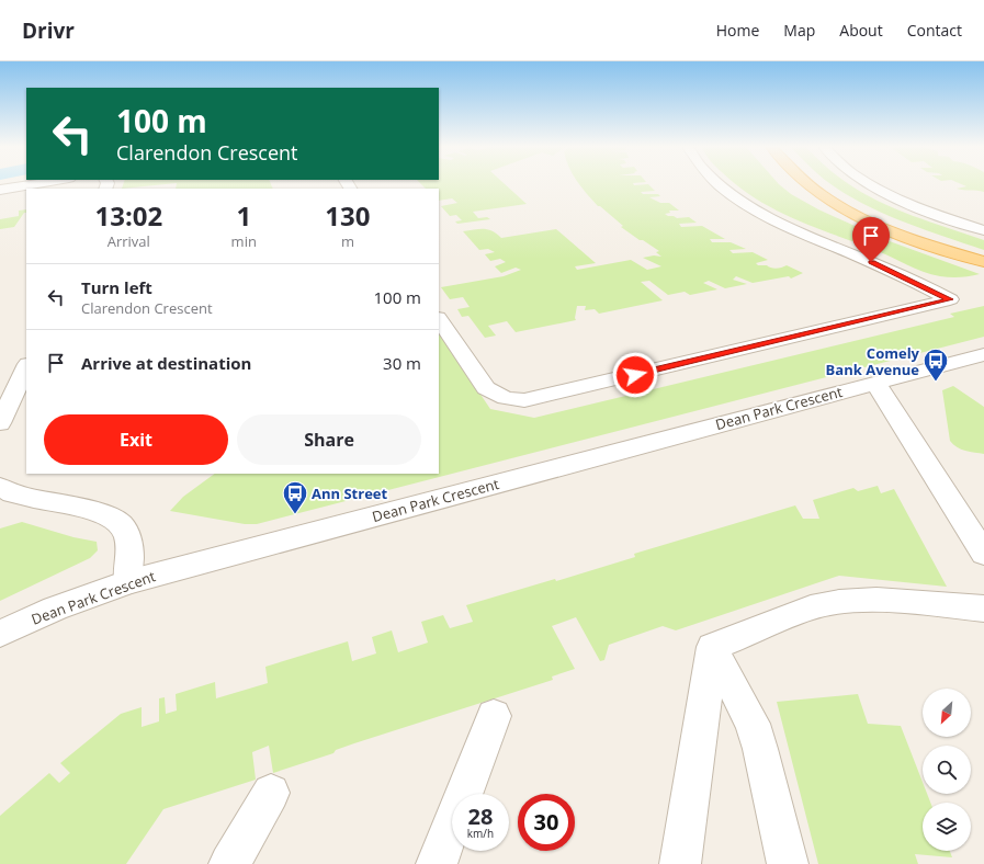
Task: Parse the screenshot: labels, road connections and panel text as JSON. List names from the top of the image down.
{
  "streets": {
    "street": ["Dean Park Crescent"]
  },
  "places": {
    "bus stop": ["Comely Bank Avenue", "Ann Street"]
  },
  "north": "bottom left",
  "page": {
    "header": "Drivr",
    "nav": [
      "Home",
      "Map",
      "About",
      "Contact"
    ],
    "turn": ["100 m", "Clarendon Crescent"],
    "eta": [
      "13:02",
      "Arrival",
      "1",
      "min",
      "130",
      "m"
    ],
    "list": [
      {
        "name": "Turn left",
        "note": "Clarendon Crescent",
        "value": "100 m"
      },
      {
        "name": "Arrive at destination",
        "value": "30 m"
      }
    ],
    "buttons": ["Exit", "Share"],
    "speed": "28 km/h",
    "limit": "30"
  }
}
